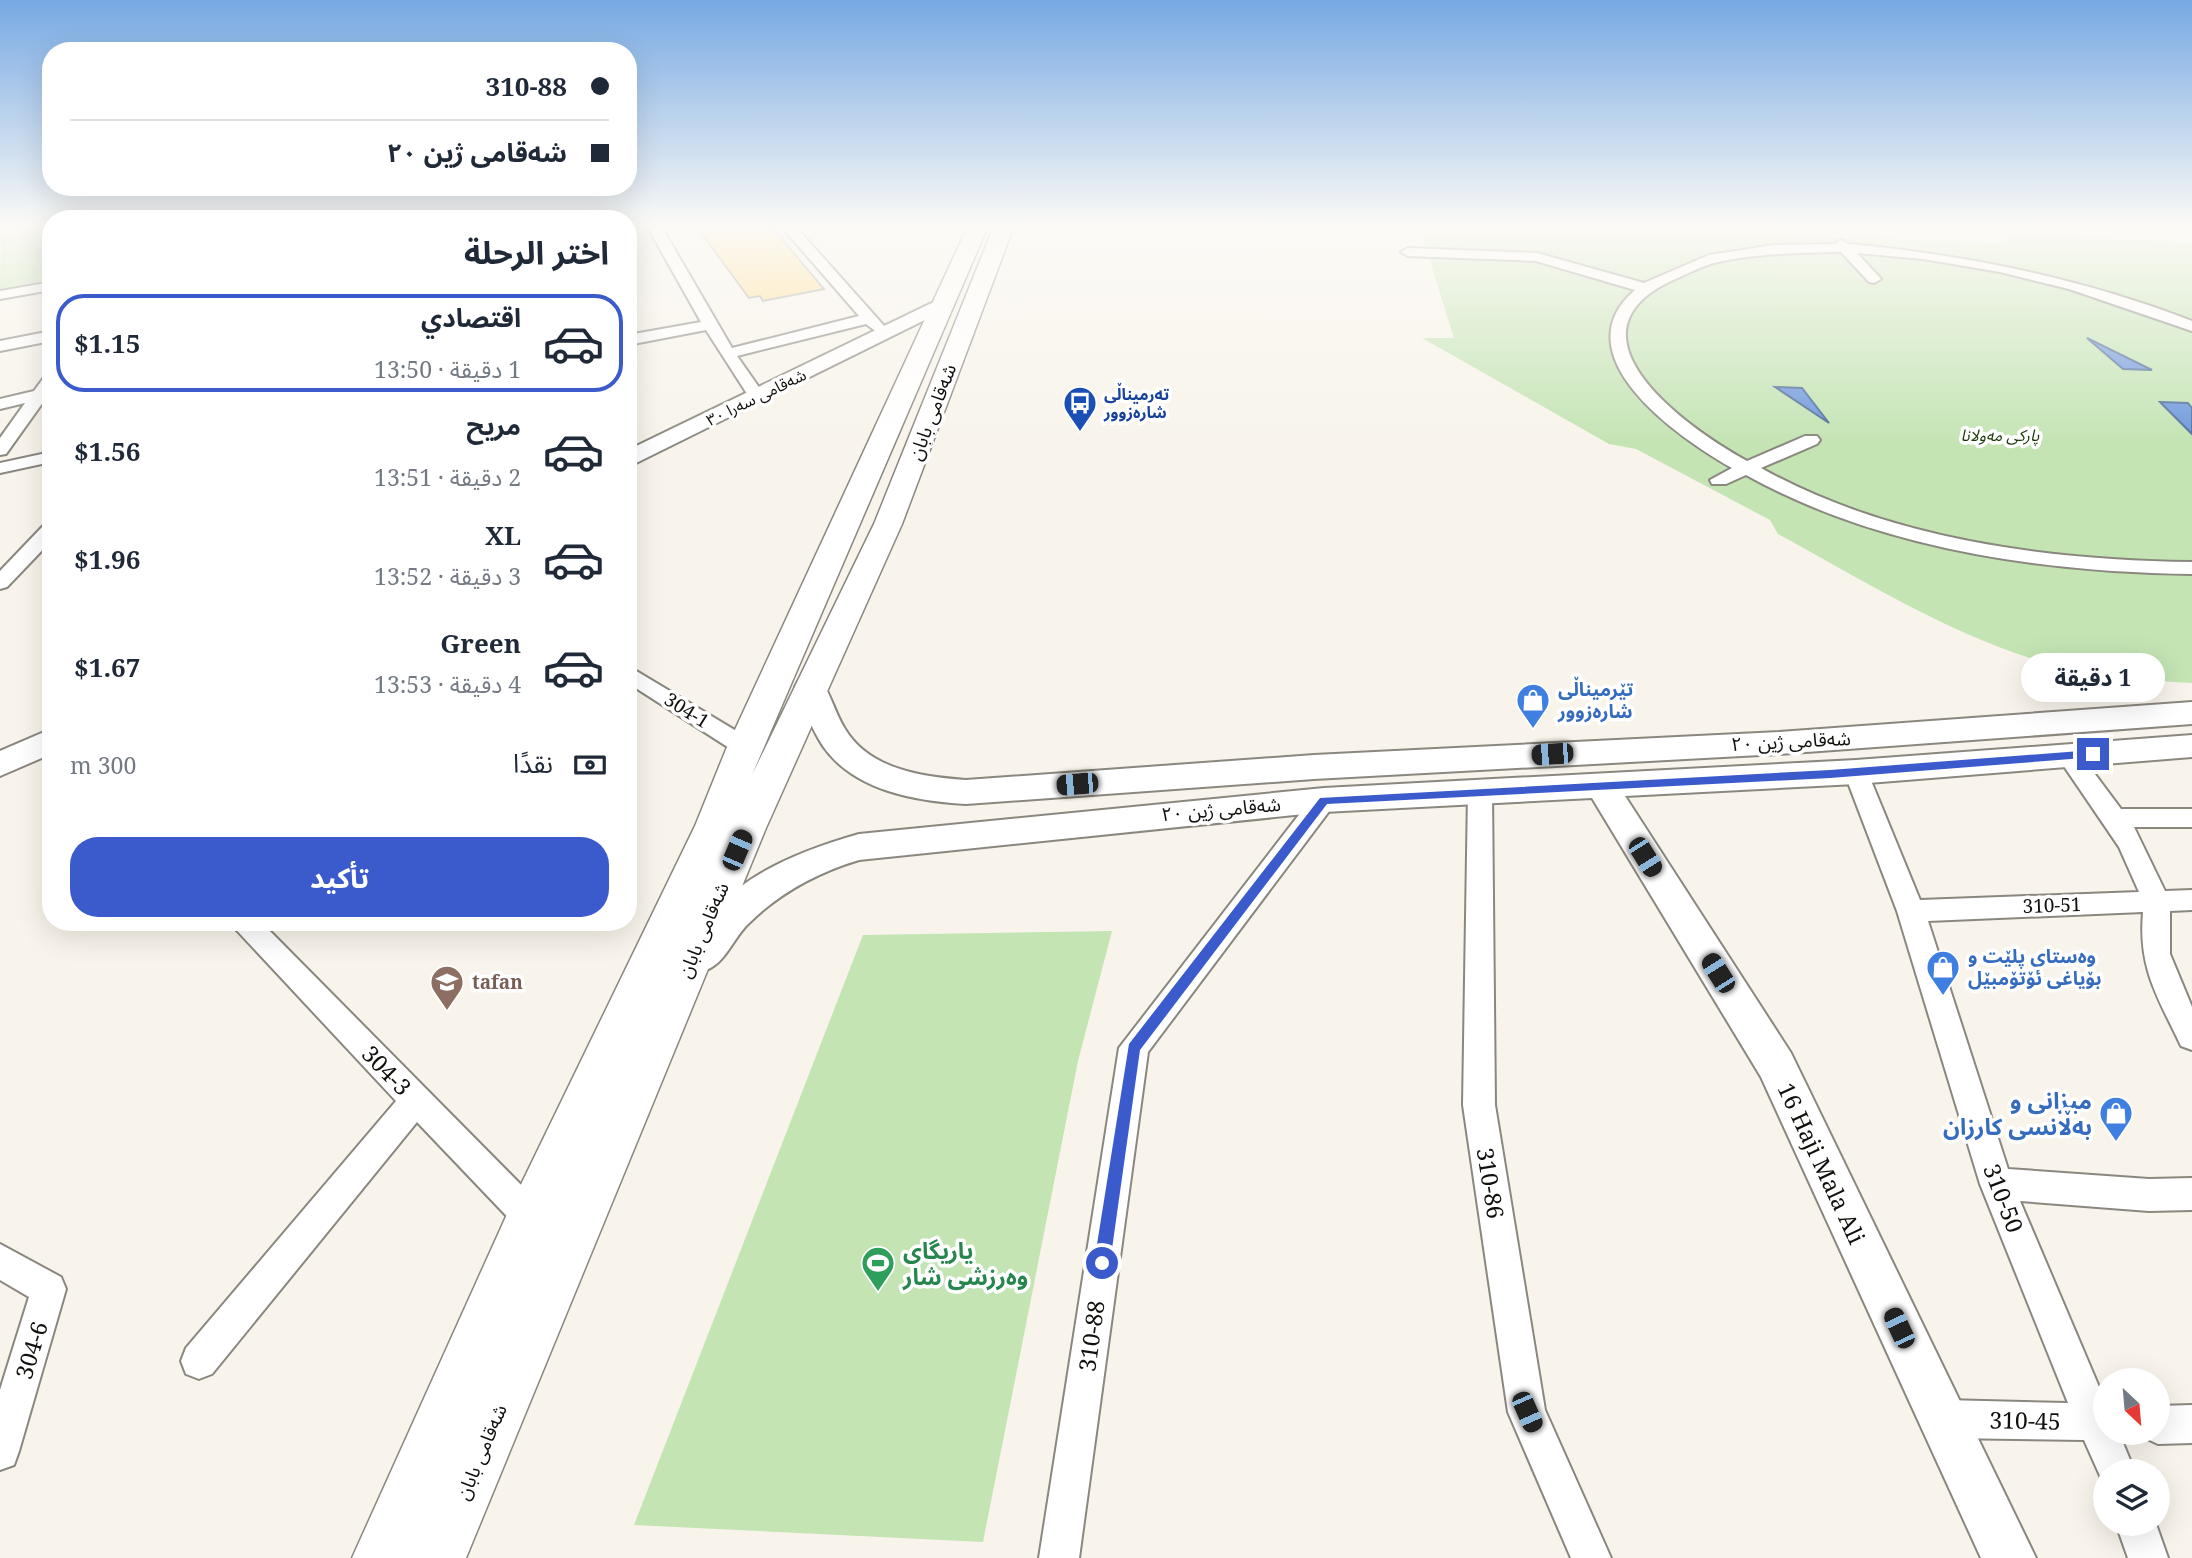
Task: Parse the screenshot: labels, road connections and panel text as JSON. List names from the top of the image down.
{
  "streets": {
    "main road": [
      "شەقامی سەرا ٣٠",
      "شەقامی بابان",
      "شەقامی ژین ٢٠",
      "16 Haji Mala Ali"
    ],
    "street": [
      "304-1",
      "310-51",
      "304-3",
      "310-86",
      "310-50",
      "310-88",
      "304-6",
      "310-45"
    ]
  },
  "crossings": [
    ["شەقامی بابان", "شەقامی ژین ٢٠"],
    ["شەقامی ژین ٢٠", "16 Haji Mala Ali"],
    ["شەقامی ژین ٢٠", "310-86"],
    ["شەقامی ژین ٢٠", "310-50"],
    ["شەقامی ژین ٢٠", "310-88"],
    ["310-51", "310-50"],
    ["16 Haji Mala Ali", "310-45"]
  ],
  "parks": ["پارکی مەولانا"],
  "places": {
    "bus stop": ["تەرمیناڵی شارەزوور"],
    "shop": ["تێرمیناڵی شارەزوور", "وەستای پلێت و بۆیاغی ئۆتۆمبێل", "میزانی و بەڵانسی کارزان"],
    "school or university": ["tafan"],
    "sports": ["یاریگای وەرزشی شار"]
  },
  "north": "bottom right",
  "page": {
    "banner": ["310-88", "شەقامی ژین ٢٠"],
    "heading": "اختر الرحلة",
    "list": [
      {
        "name": "اقتصادي",
        "note": "1 دقيقة · 13:50",
        "value": "$1.15"
      },
      {
        "name": "مريح",
        "note": "2 دقيقة · 13:51",
        "value": "$1.56"
      },
      {
        "name": "XL",
        "note": "3 دقيقة · 13:52",
        "value": "$1.96"
      },
      {
        "name": "Green",
        "note": "4 دقيقة · 13:53",
        "value": "$1.67"
      }
    ],
    "bubble": "1 دقيقة",
    "pay": ["نقدًا", "300 m"],
    "buttons": "تأكيد"
  }
}
